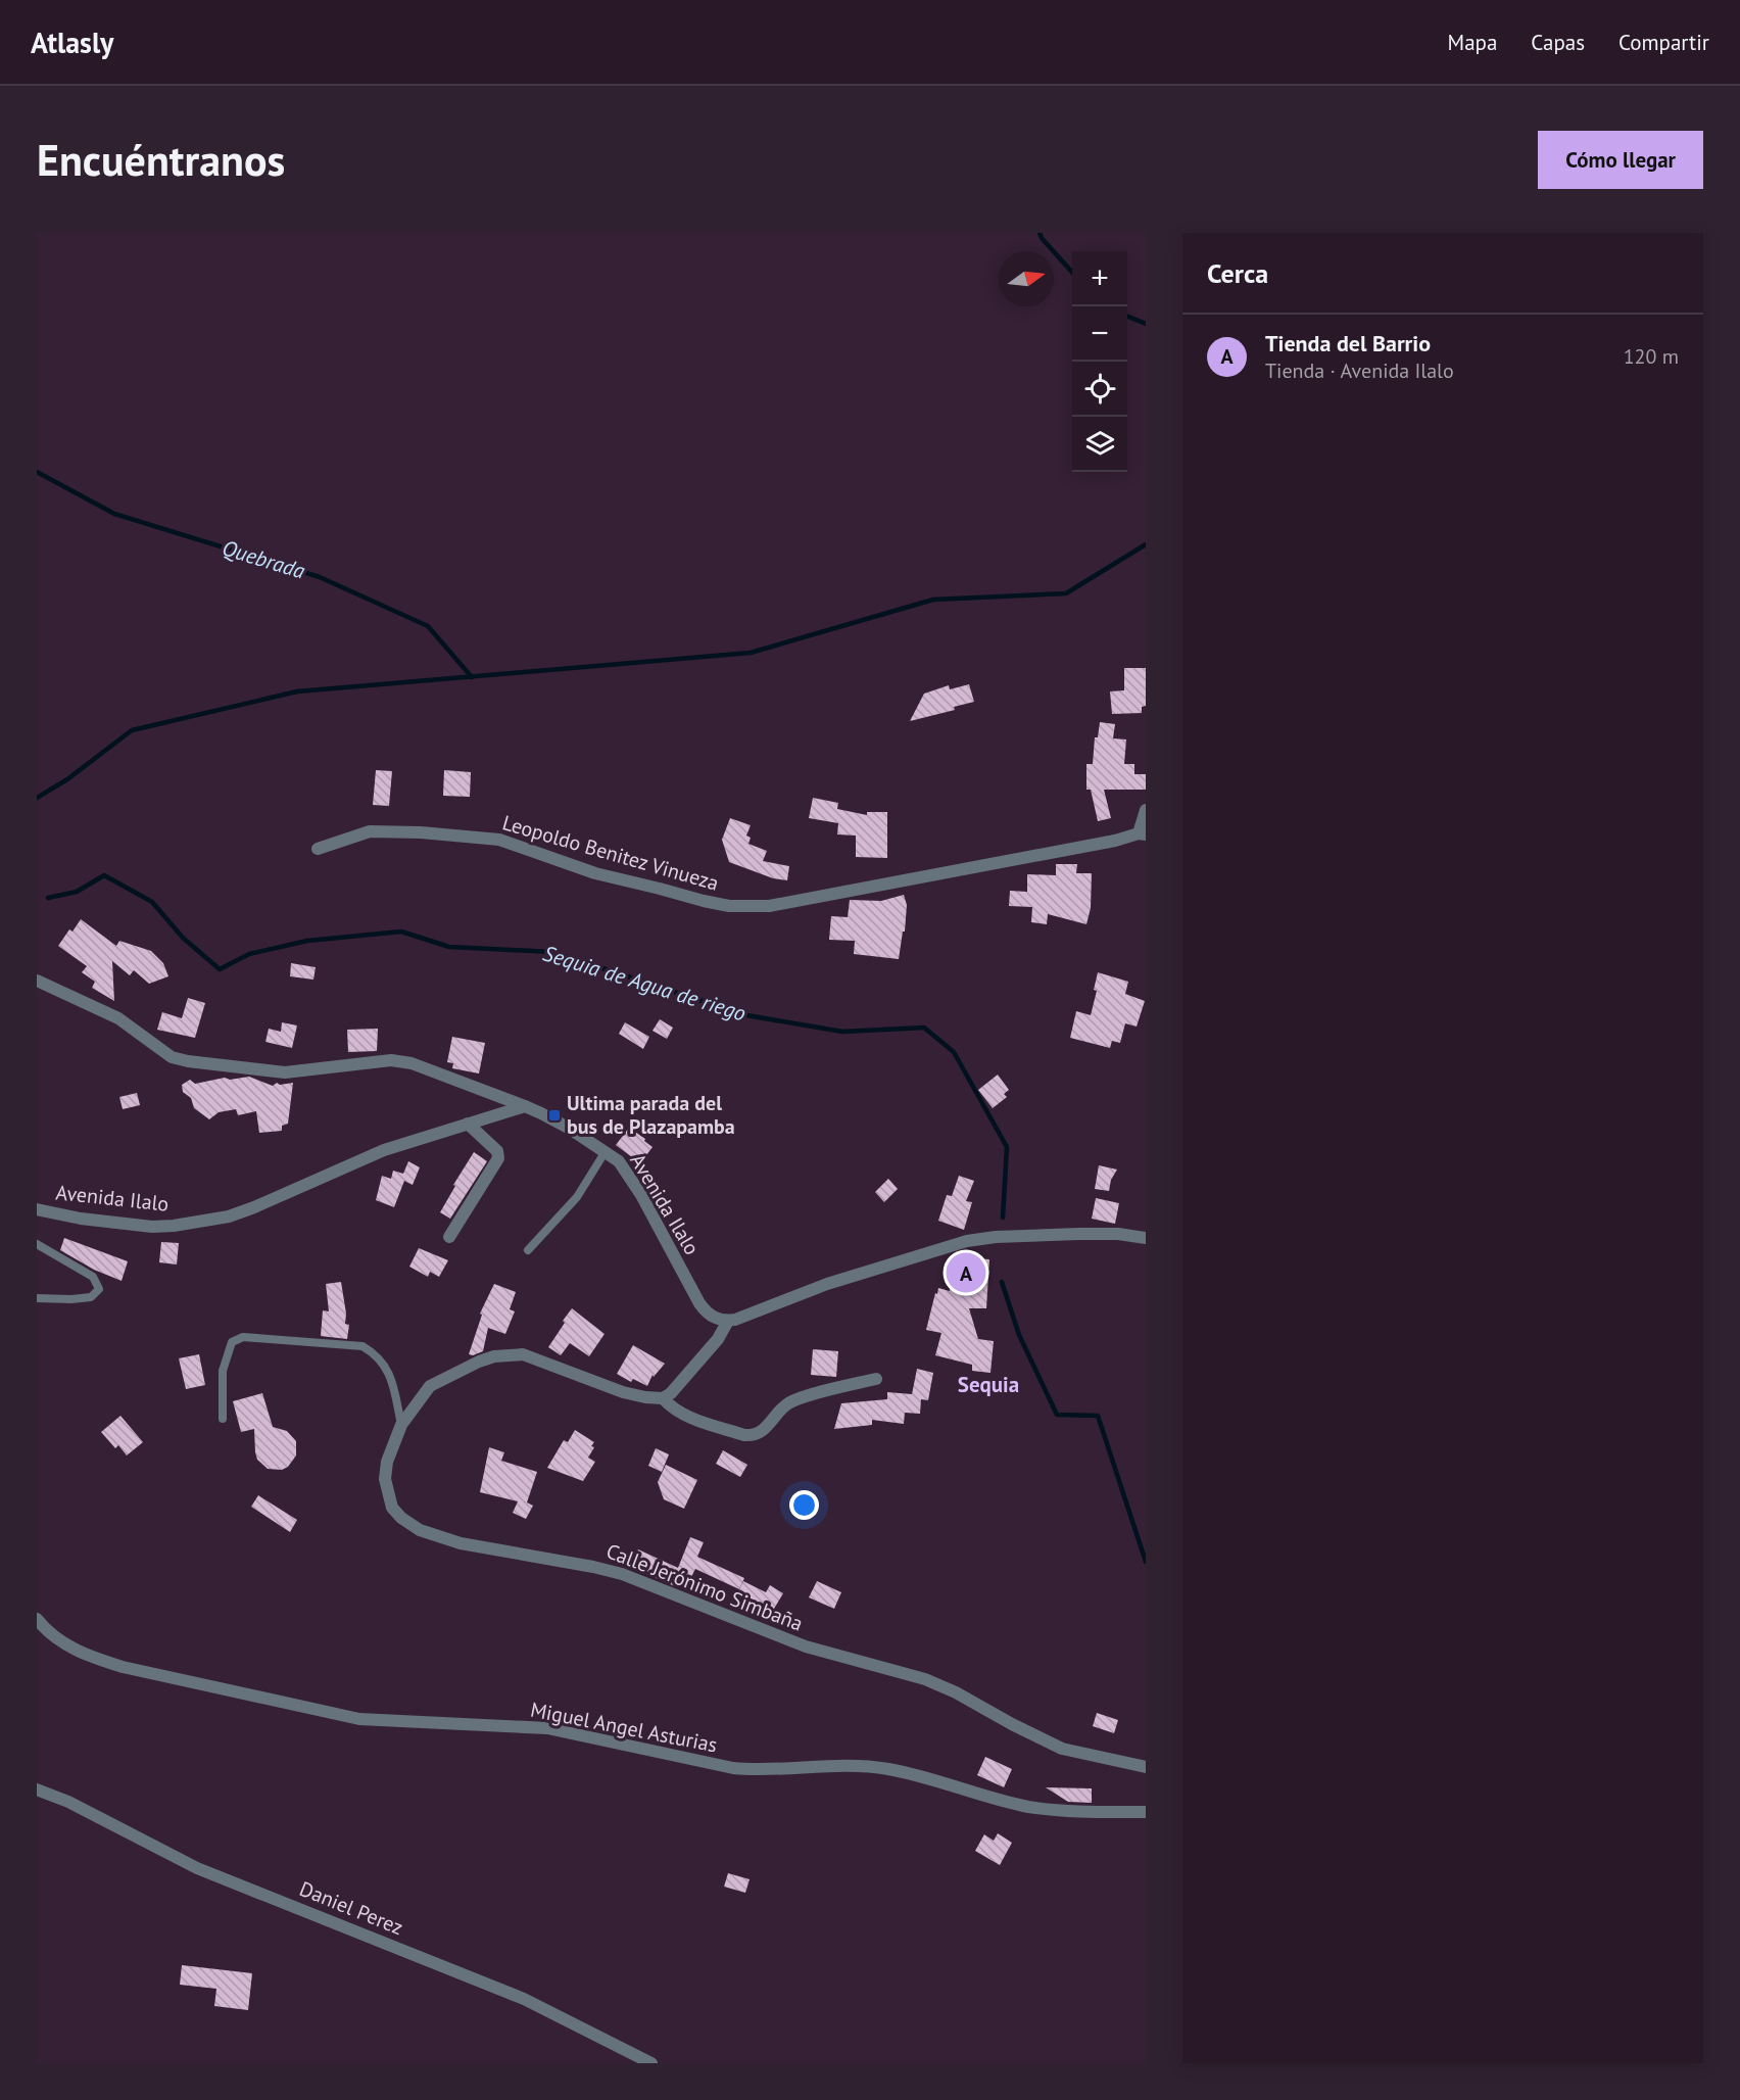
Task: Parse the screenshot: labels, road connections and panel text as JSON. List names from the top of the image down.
{
  "streets": {
    "street": [
      "Leopoldo Benitez Vinueza",
      "Avenida Ilalo",
      "Calle Jerónimo Simbaña",
      "Miguel Angel Asturias",
      "Daniel Perez"
    ]
  },
  "districts": ["Sequia"],
  "water": ["Quebrada", "Sequia de Agua de riego"],
  "places": {
    "transit": ["Ultima parada del bus de Plazapamba"]
  },
  "north": "right",
  "page": {
    "header": "Atlasly",
    "nav": ["Mapa", "Capas", "Compartir"],
    "buttons": "Cómo llegar",
    "title": "Encuéntranos",
    "heading": "Cerca",
    "map_buttons": ["+", "−"],
    "list": [
      {
        "mark": "A",
        "name": "Tienda del Barrio",
        "note": "Tienda · Avenida Ilalo",
        "value": "120 m"
      }
    ],
    "pins": "A"
  }
}
